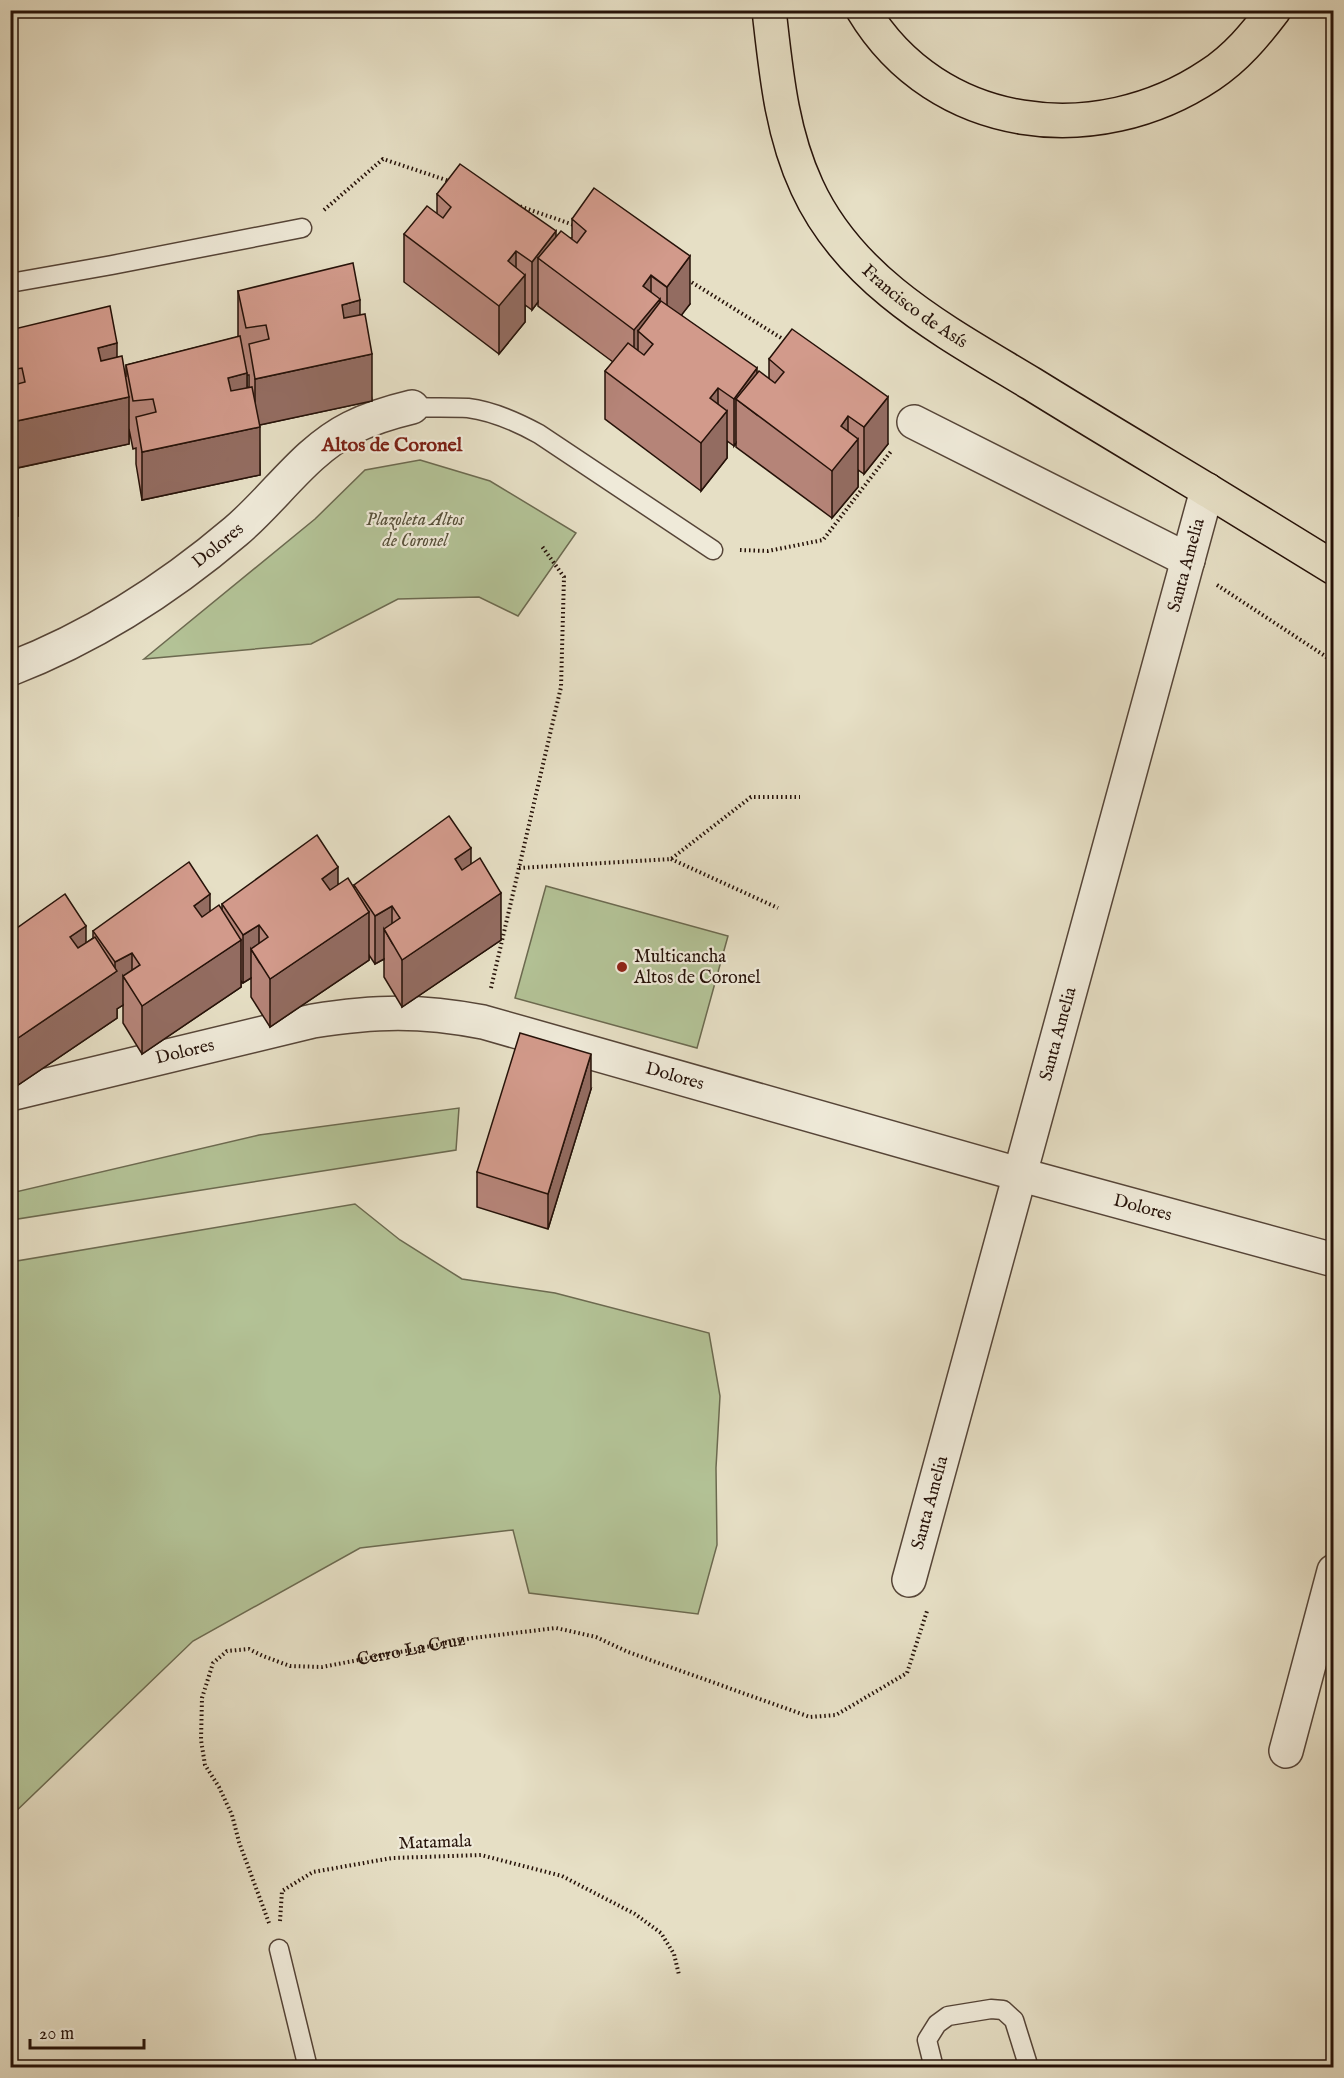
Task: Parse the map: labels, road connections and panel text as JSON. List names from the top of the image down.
{
  "streets": {
    "main road": ["Francisco de Asís"],
    "street": ["Dolores", "Santa Amelia"],
    "path": ["Cerro La Cruz", "Matamala"]
  },
  "crossings": [
    ["Francisco de Asís", "Santa Amelia"],
    ["Dolores", "Santa Amelia"],
    ["Santa Amelia", "Cerro La Cruz"],
    ["Cerro La Cruz", "Matamala"]
  ],
  "districts": ["Altos de Coronel"],
  "parks": ["Plazoleta Altos de Coronel"],
  "places": ["Multicancha Altos de Coronel"],
  "scale_bar": "20 m"
}
